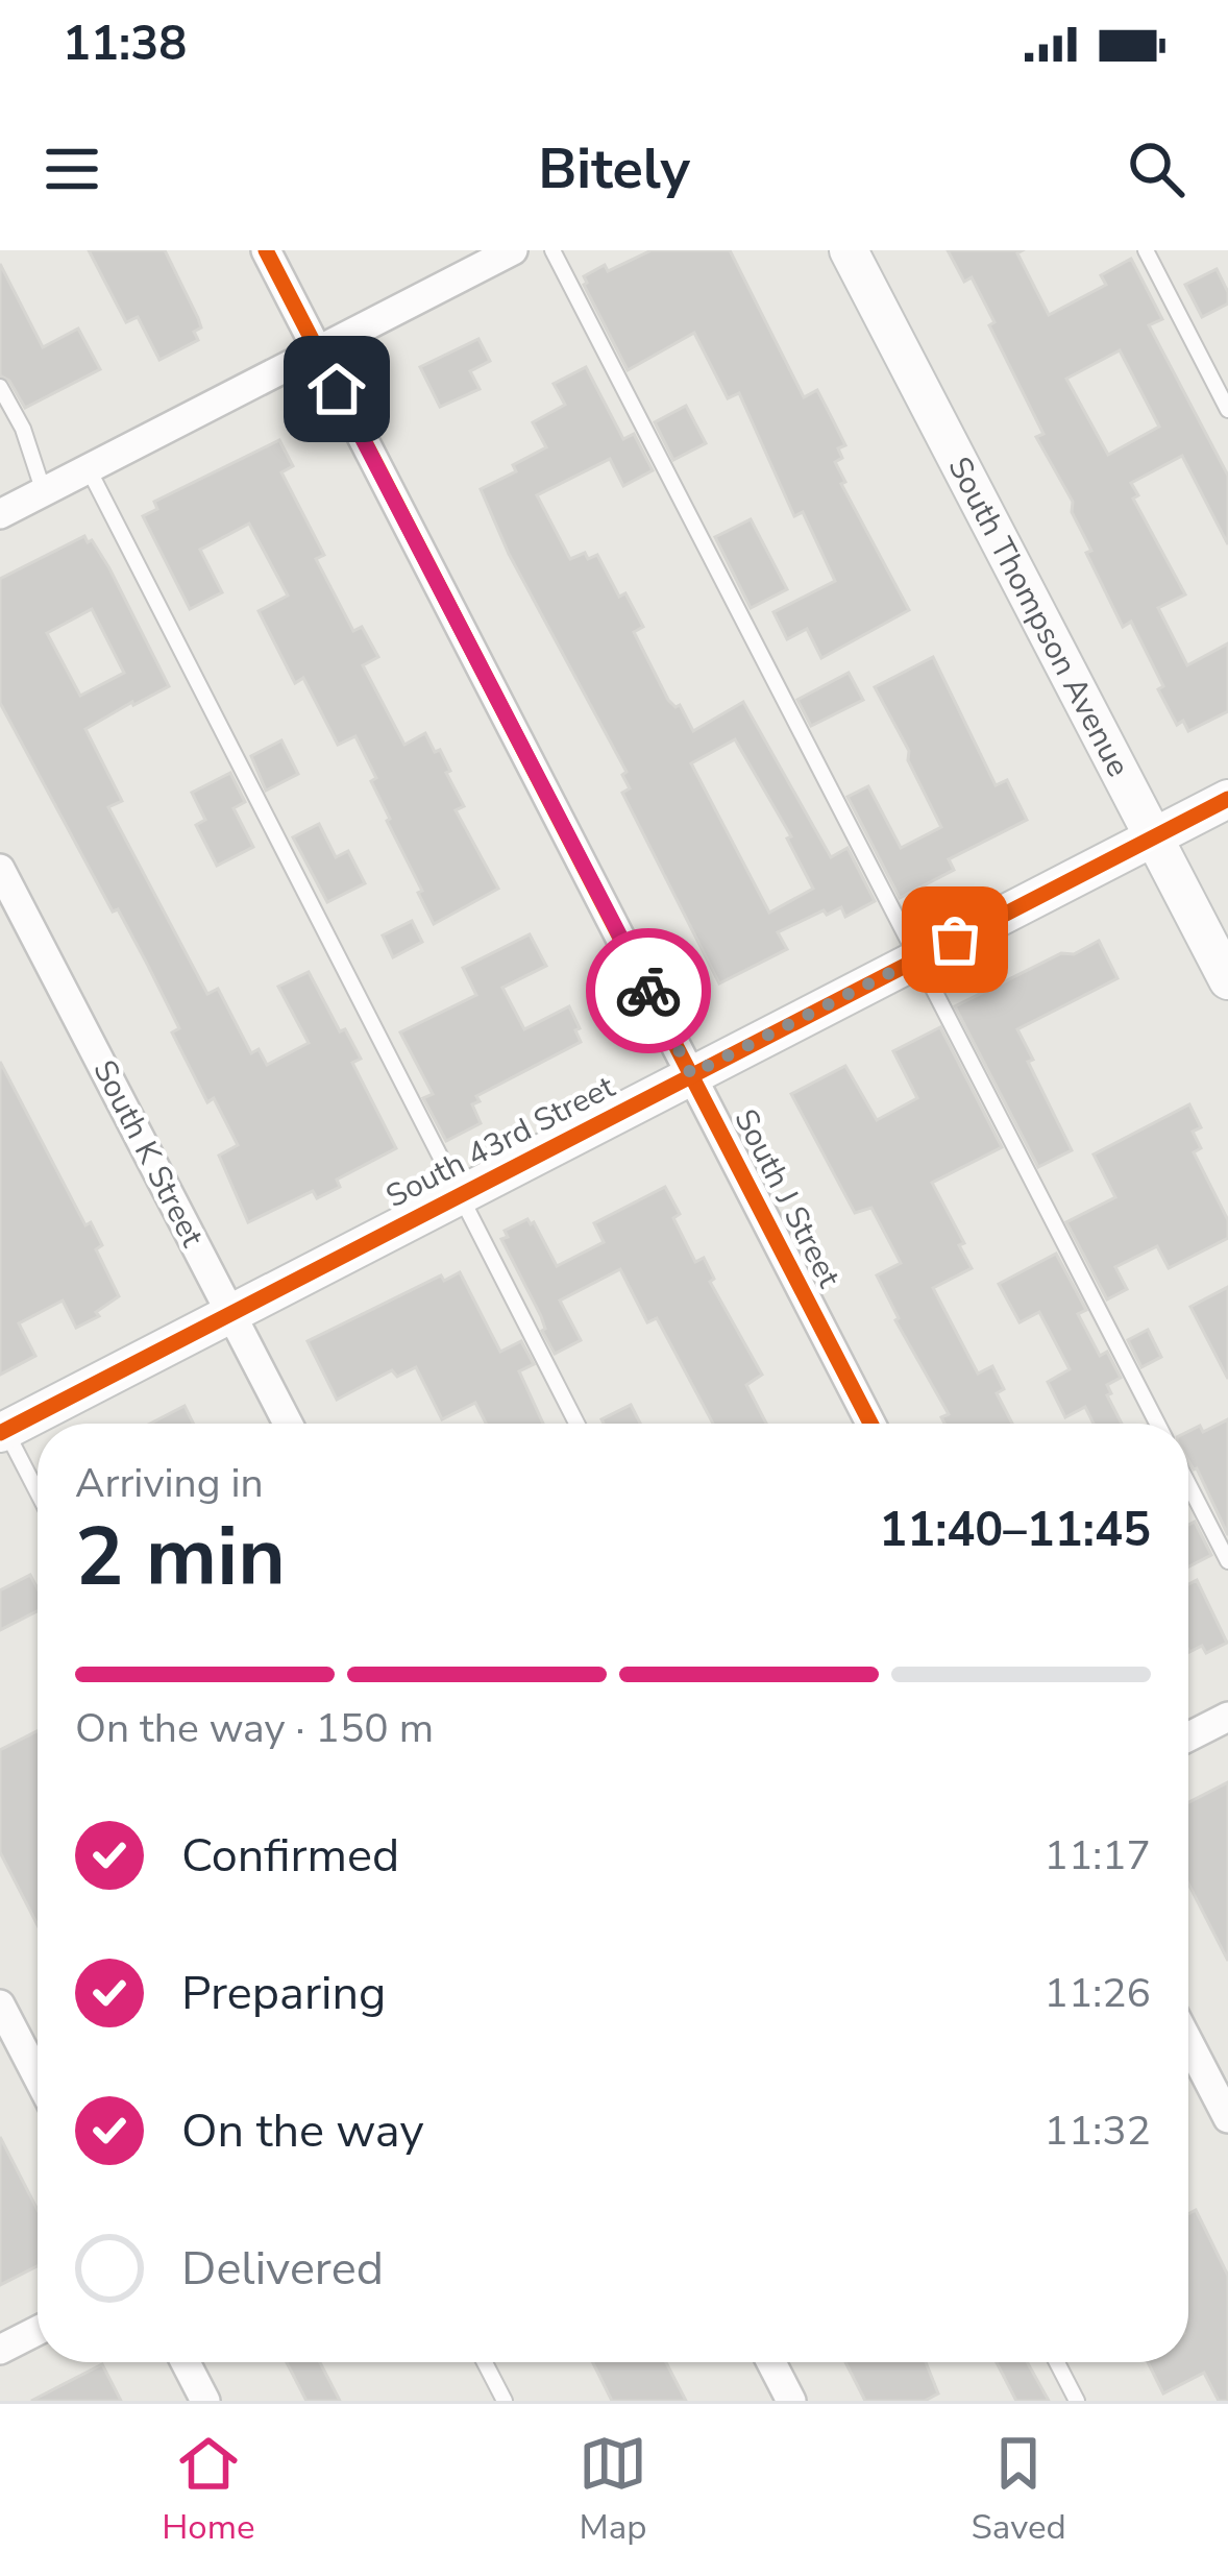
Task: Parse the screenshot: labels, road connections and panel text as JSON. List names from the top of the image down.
{
  "streets": {
    "street": [
      "South Thompson Avenue",
      "South 43rd Street",
      "South K Street",
      "South J Street"
    ]
  },
  "crossings": [
    ["South Thompson Avenue", "South 43rd Street"],
    ["South 43rd Street", "South K Street"],
    ["South 43rd Street", "South J Street"]
  ],
  "page": {
    "status": "11:38",
    "header": "Bitely",
    "heading": ["2 min", "Arriving in", "11:40–11:45"],
    "bar": "On the way · 150 m",
    "list": [
      ["Confirmed", "11:17"],
      ["Preparing", "11:26"],
      ["On the way", "11:32"],
      "Delivered"
    ],
    "tabs": ["Home", "Map", "Saved"]
  }
}
